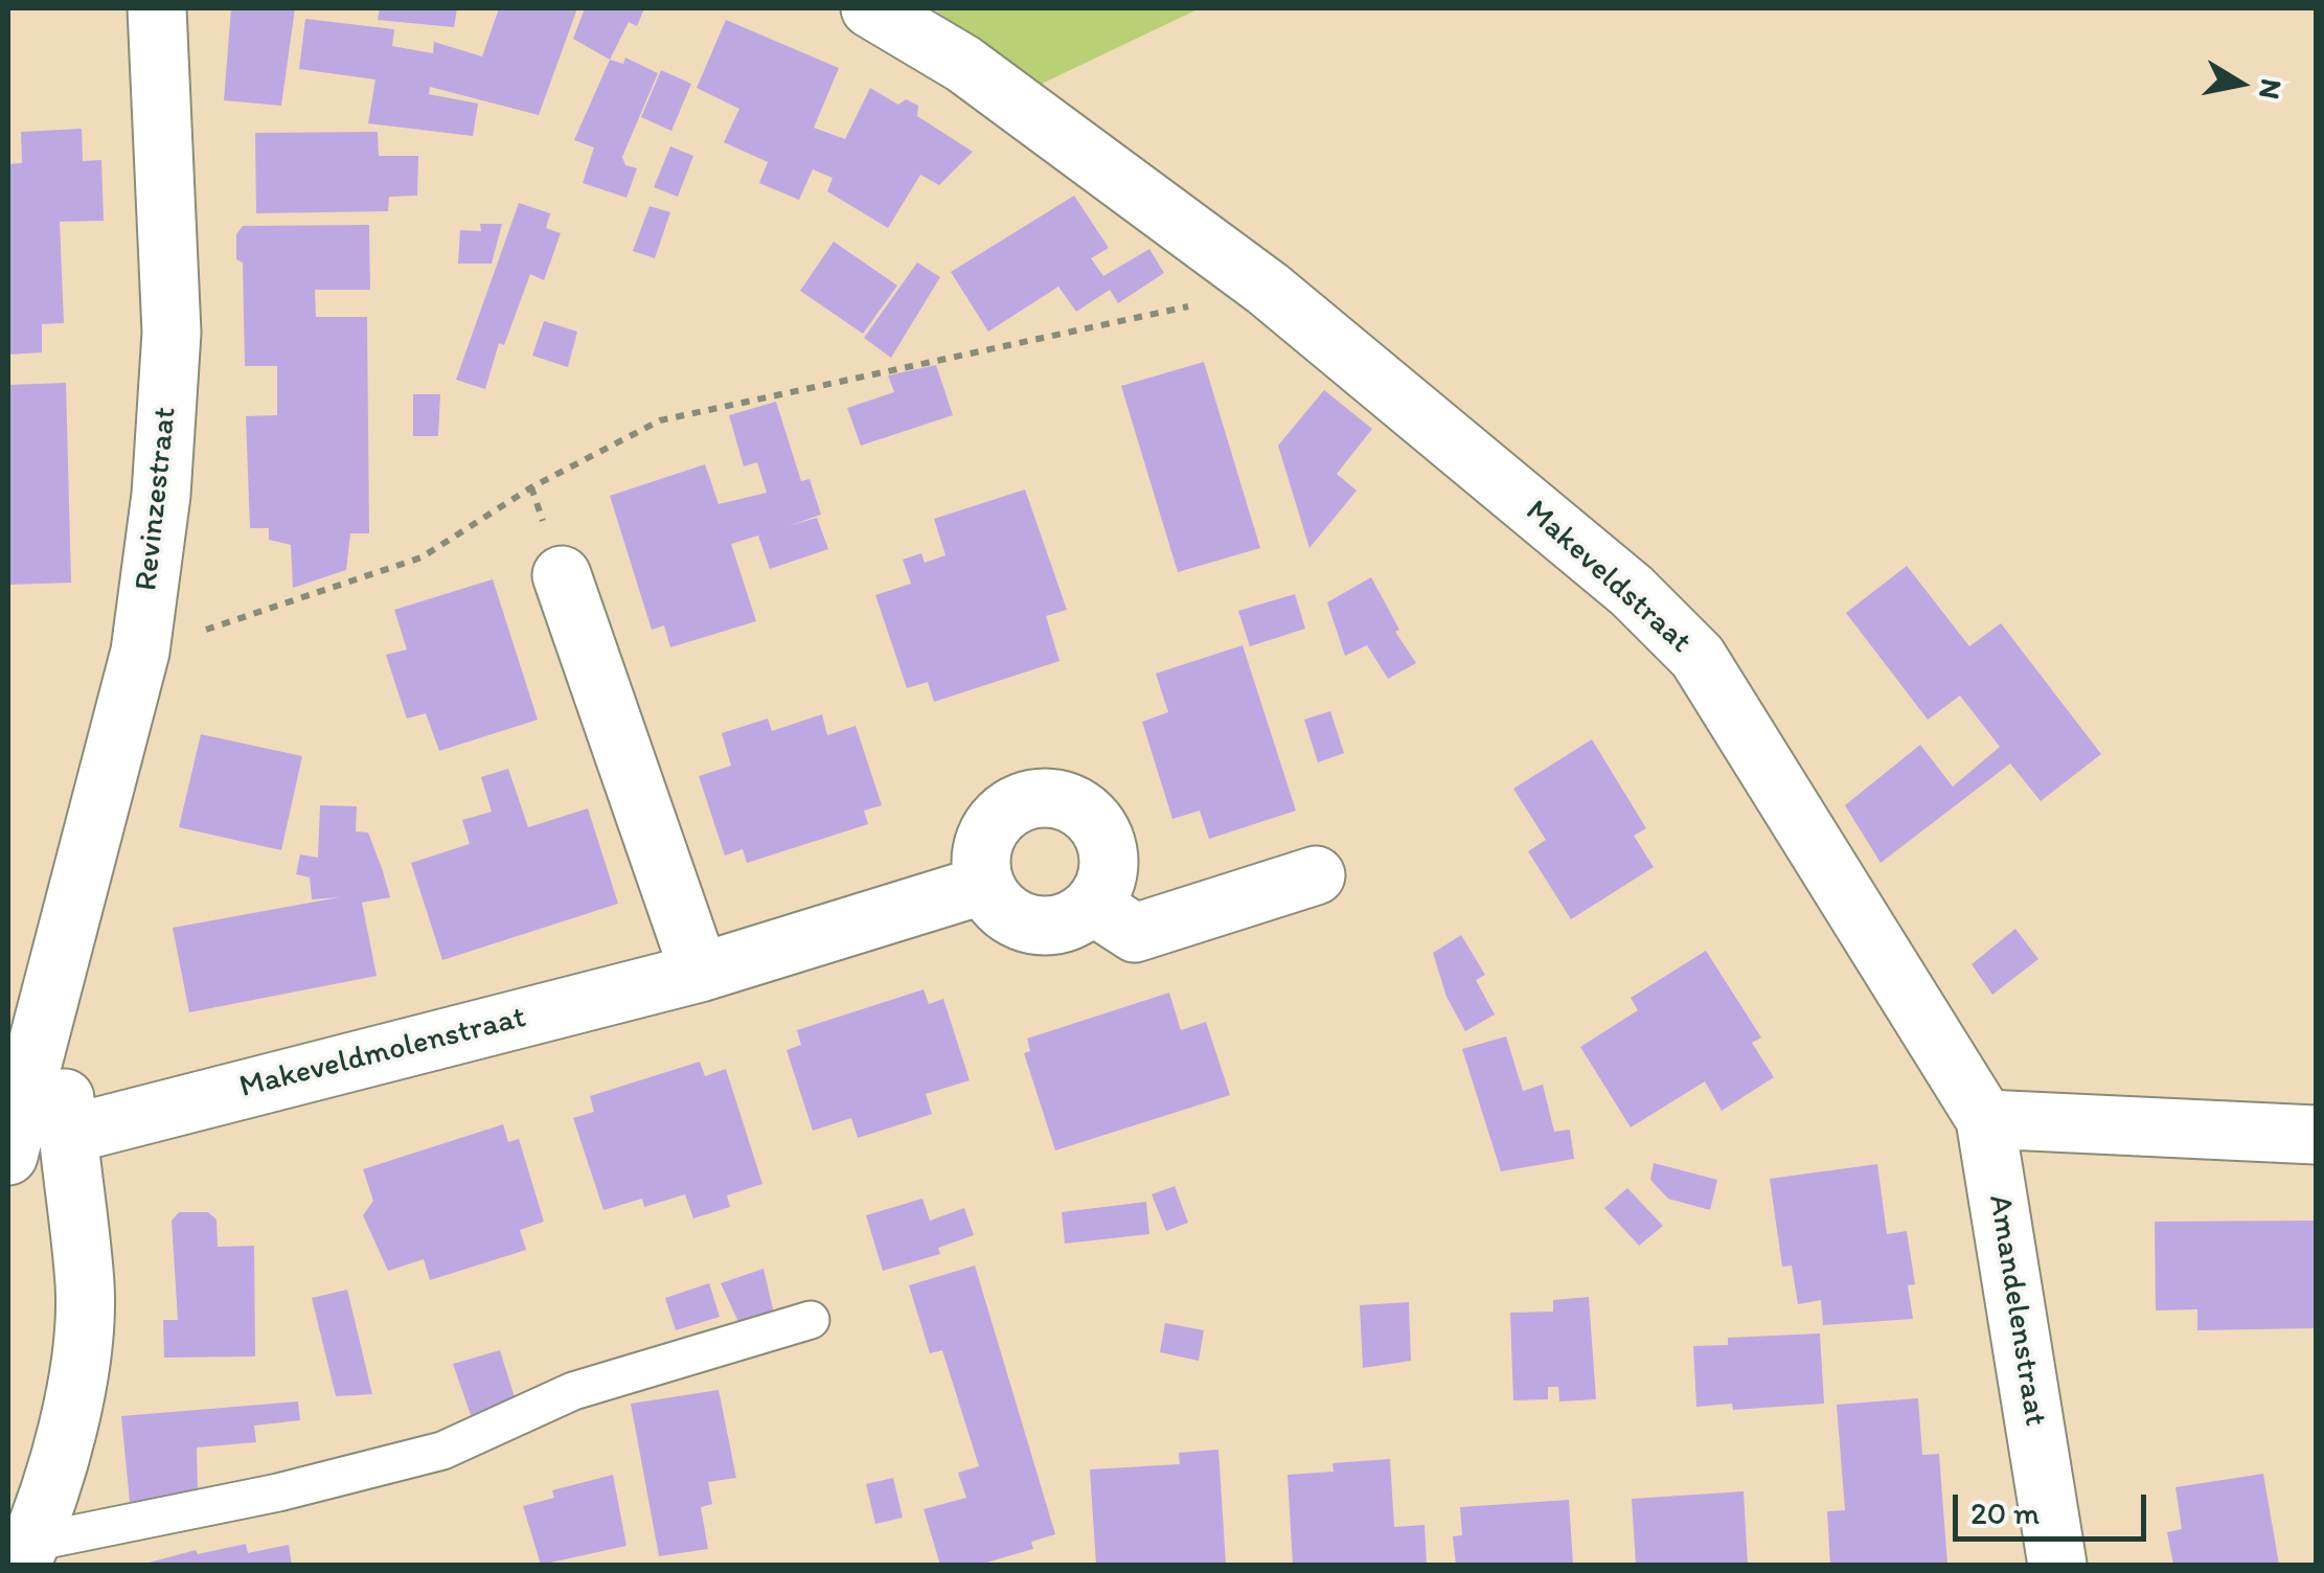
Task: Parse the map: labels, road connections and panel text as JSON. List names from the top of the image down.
{
  "streets": {
    "street": [
      "Revinzestraat",
      "Makeveldstraat",
      "Makeveldmolenstraat",
      "Amandelenstraat"
    ]
  },
  "crossings": [
    ["Revinzestraat", "Makeveldmolenstraat"],
    ["Makeveldstraat", "Amandelenstraat"]
  ],
  "scale_bar": "20 m",
  "north": "right"
}
